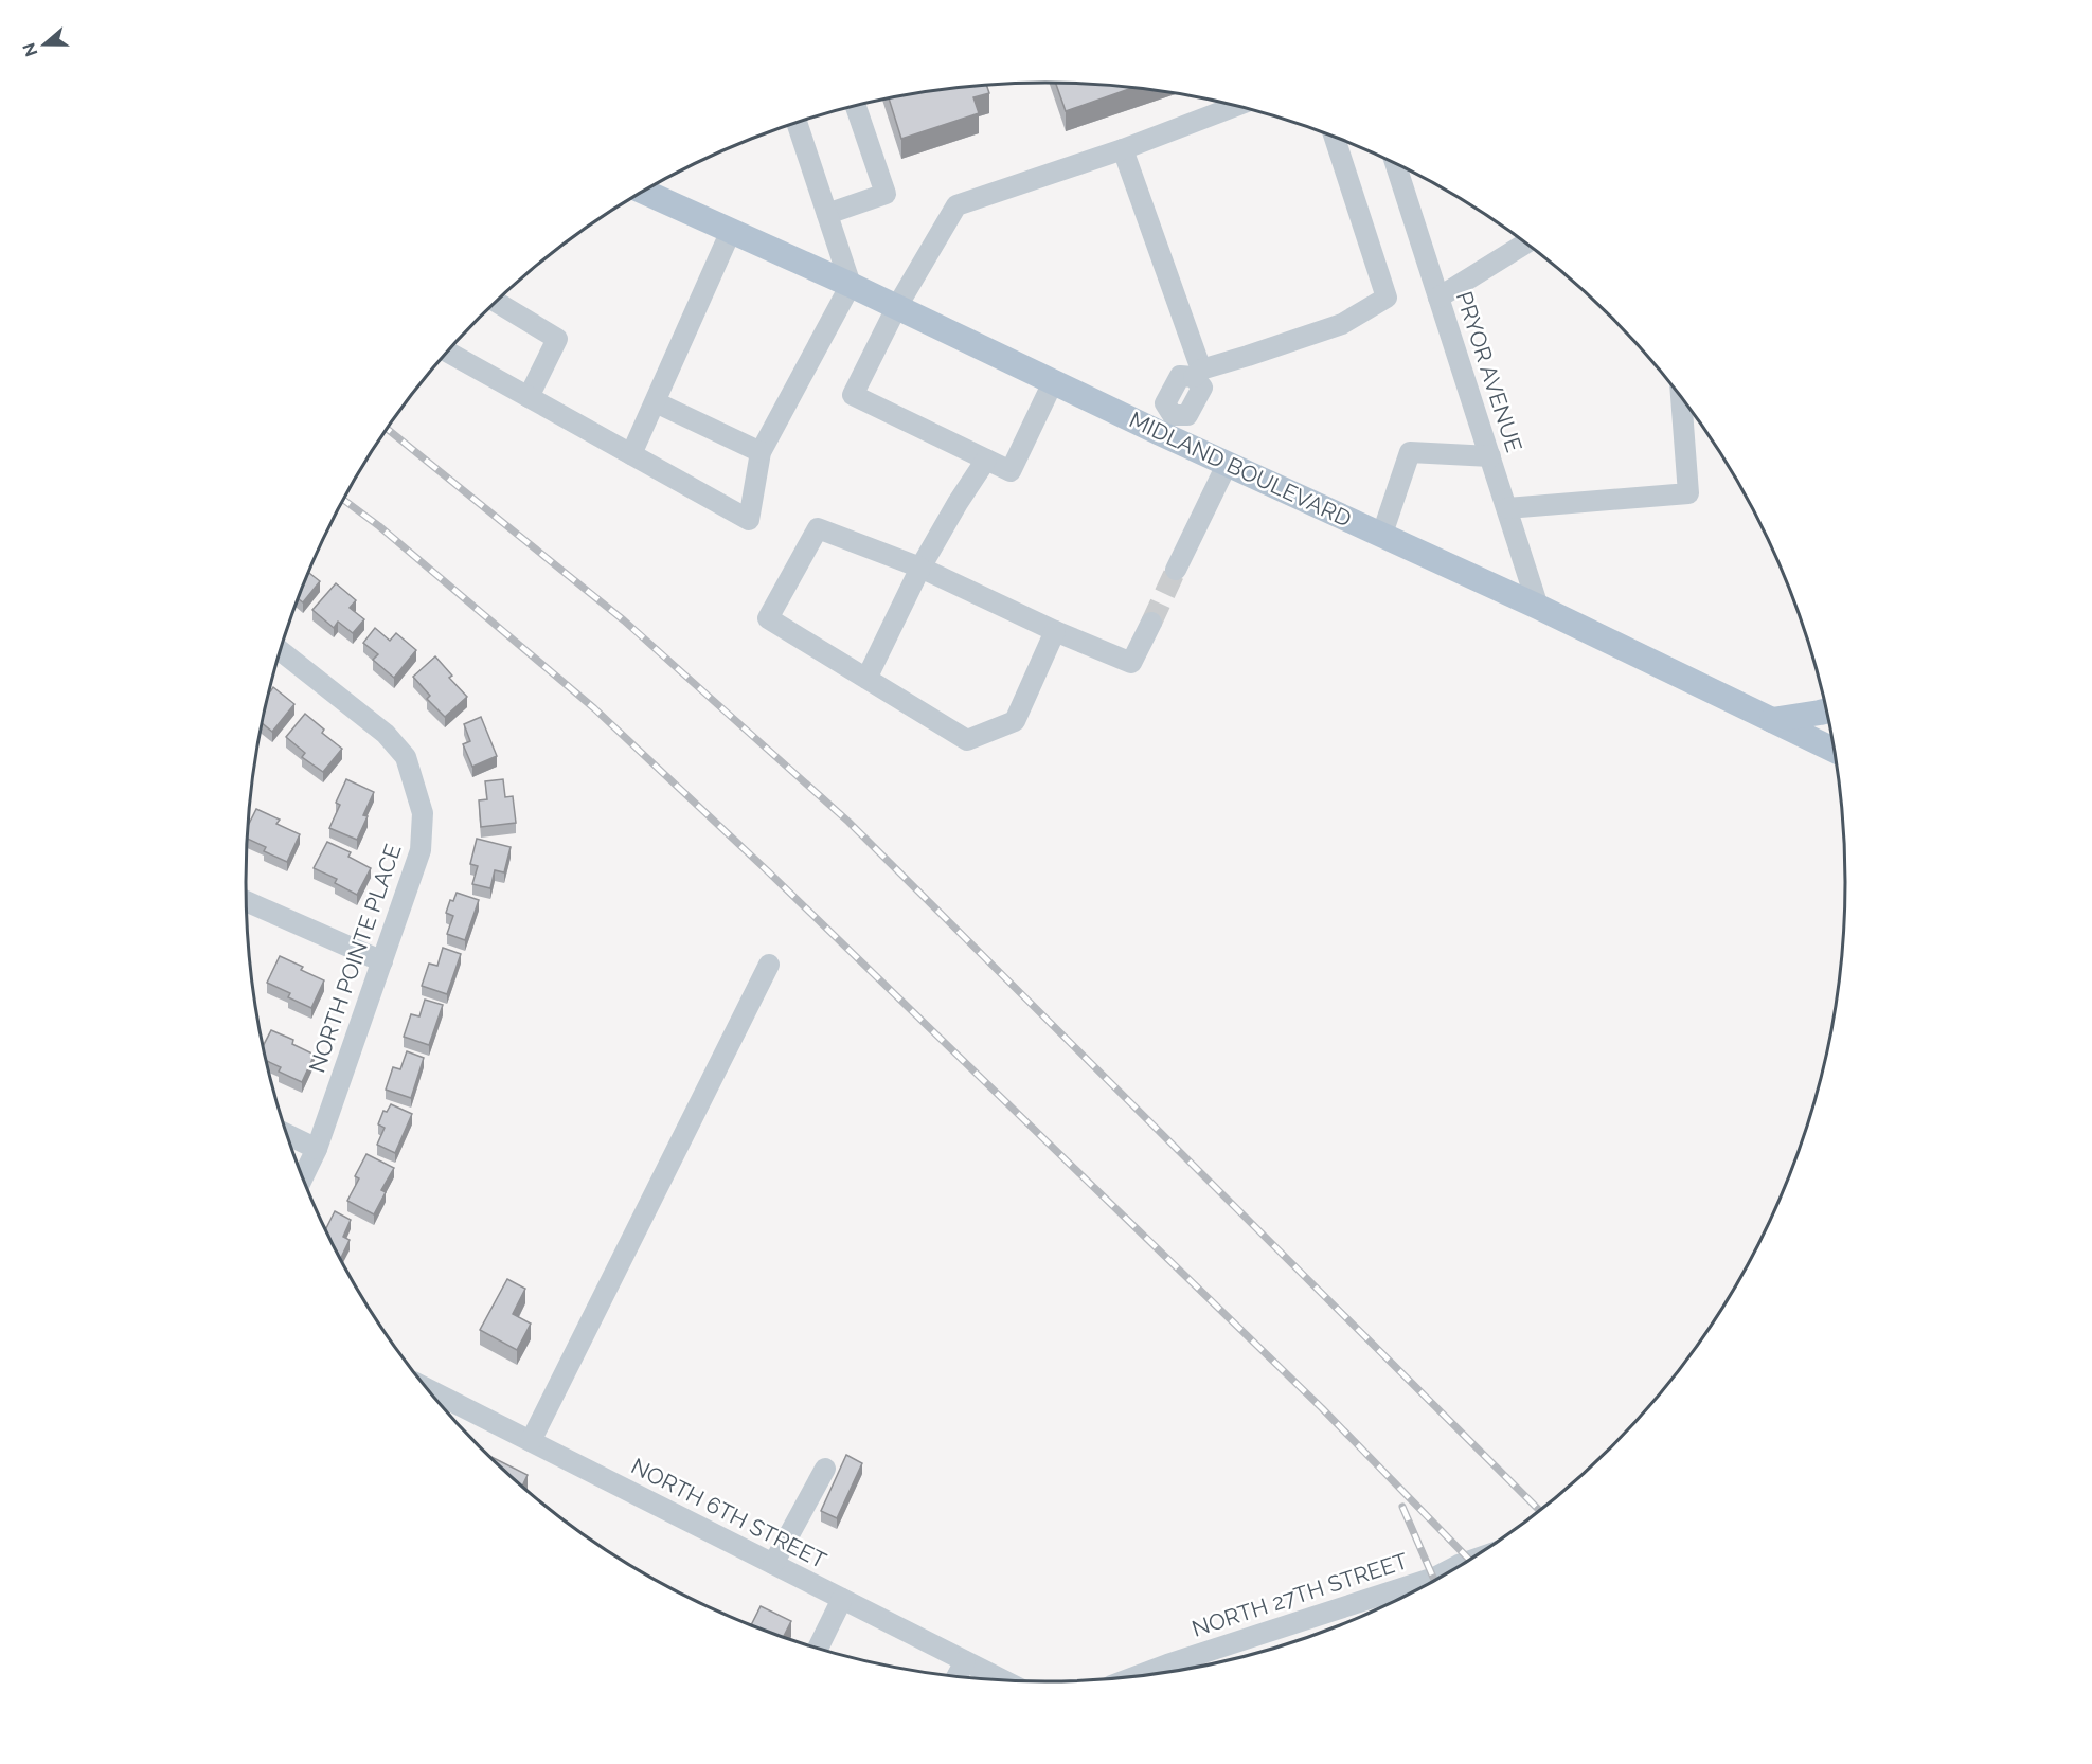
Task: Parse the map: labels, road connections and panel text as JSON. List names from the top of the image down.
{
  "streets": {
    "main road": ["MIDLAND BOULEVARD"],
    "street": [
      "PRYOR AVENUE",
      "NORTH POINTE PLACE",
      "NORTH 6TH STREET",
      "NORTH 27TH STREET"
    ]
  },
  "crossings": [
    ["PRYOR AVENUE", "MIDLAND BOULEVARD"]
  ],
  "north": "left"
}
